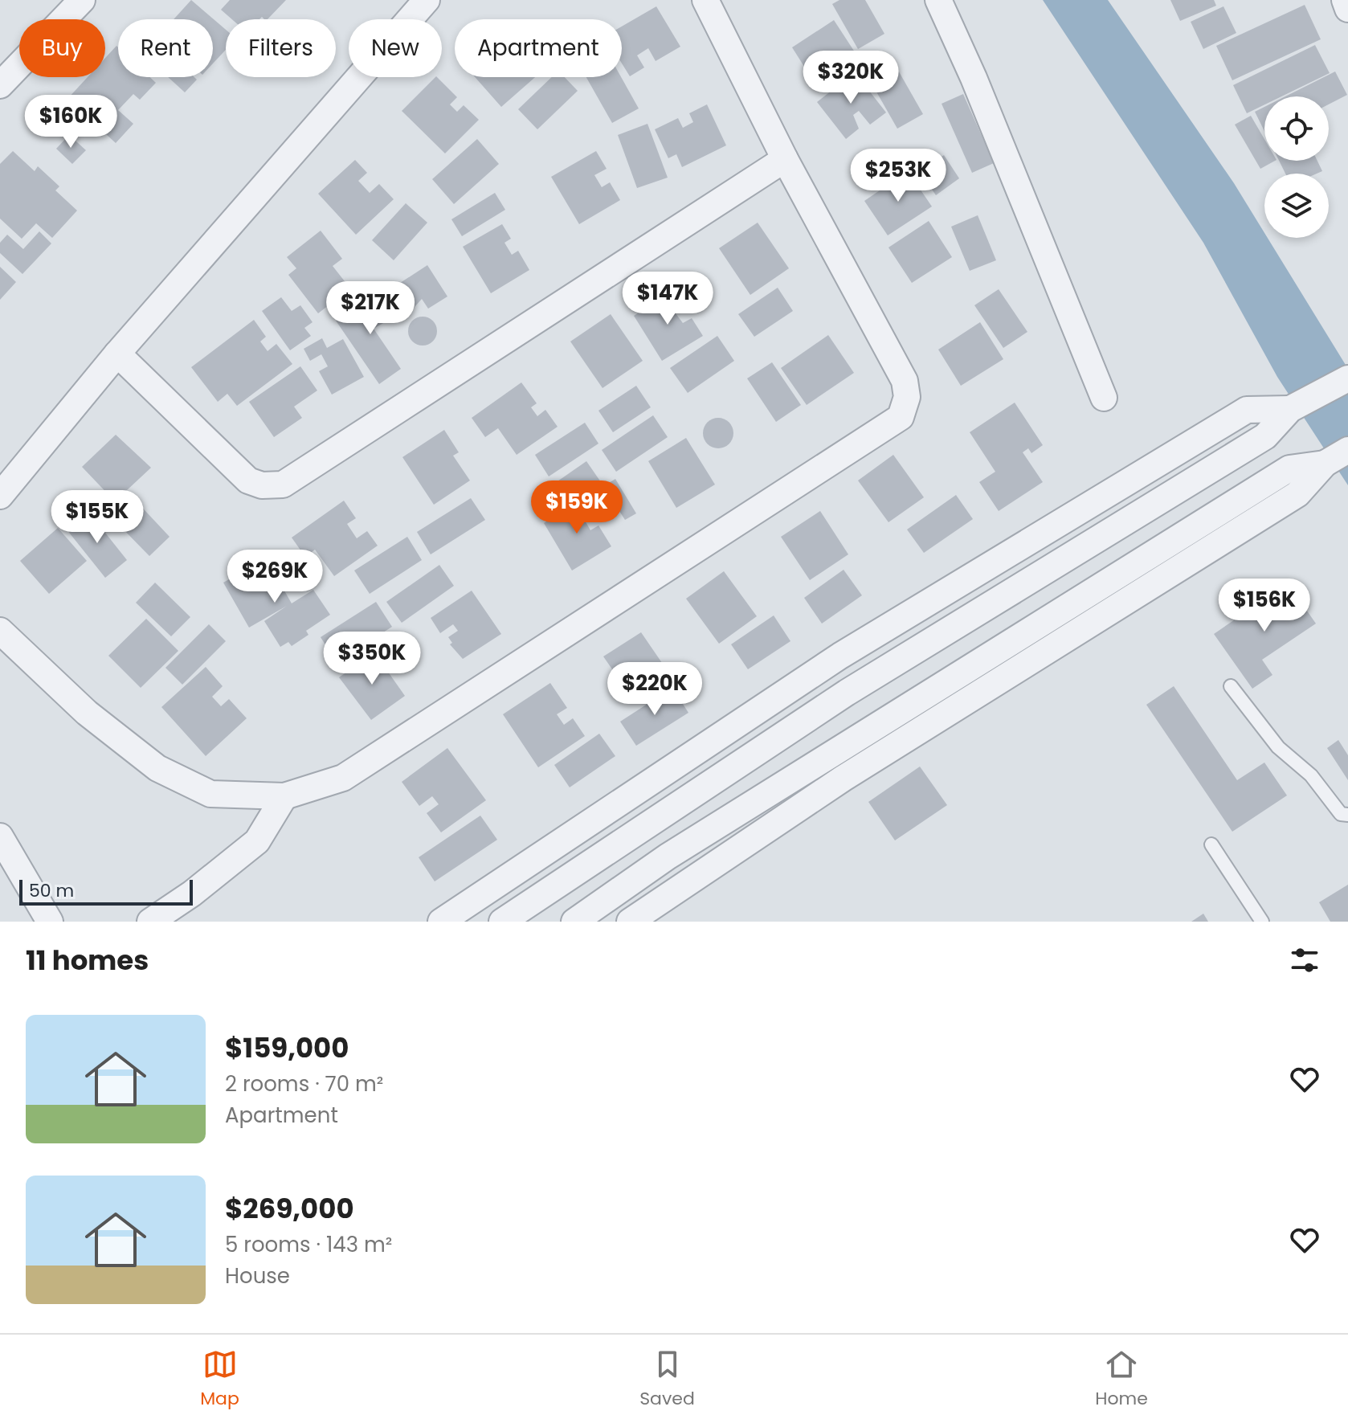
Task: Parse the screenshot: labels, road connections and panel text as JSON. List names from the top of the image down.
{
  "scale_bar": "50 m",
  "page": {
    "chip": [
      "Buy",
      "Rent",
      "Filters",
      "New",
      "Apartment"
    ],
    "price": [
      "$320K",
      "$160K",
      "$253K",
      "$147K",
      "$217K",
      "$159K",
      "$155K",
      "$269K",
      "$156K",
      "$350K",
      "$220K"
    ],
    "scale": "50 m",
    "heading": "11 homes",
    "list": [
      {
        "name": "$159,000",
        "note": "2 rooms · 70 m² · Apartment"
      },
      {
        "name": "$269,000",
        "note": "5 rooms · 143 m² · House"
      }
    ],
    "tabs": ["Map", "Saved", "Home"]
  }
}
